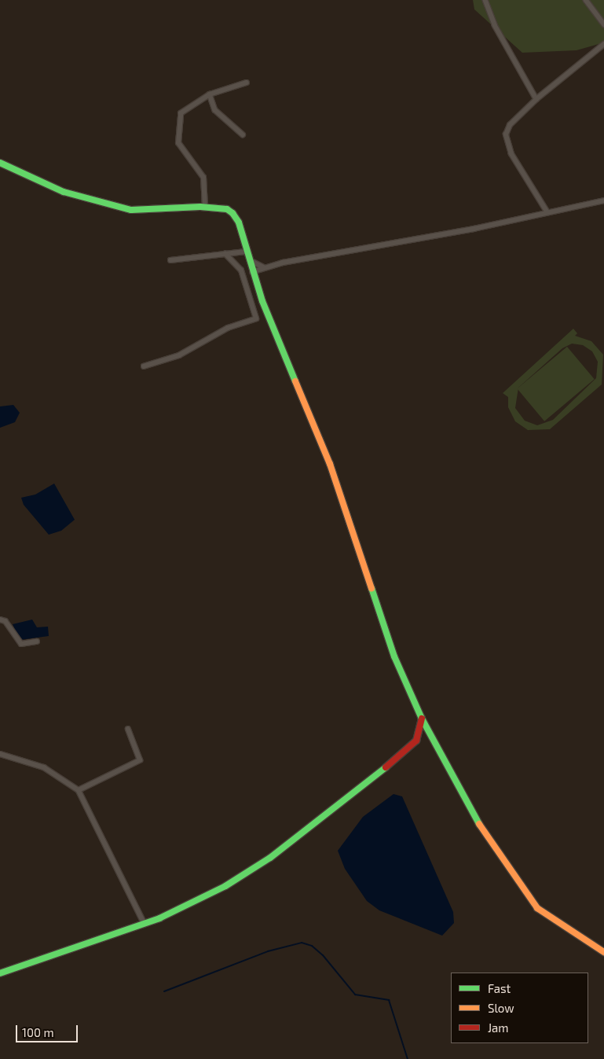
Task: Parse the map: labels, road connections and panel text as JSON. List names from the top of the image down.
{
  "legend": ["Fast", "Slow", "Jam"],
  "scale_bar": "100 m"
}
